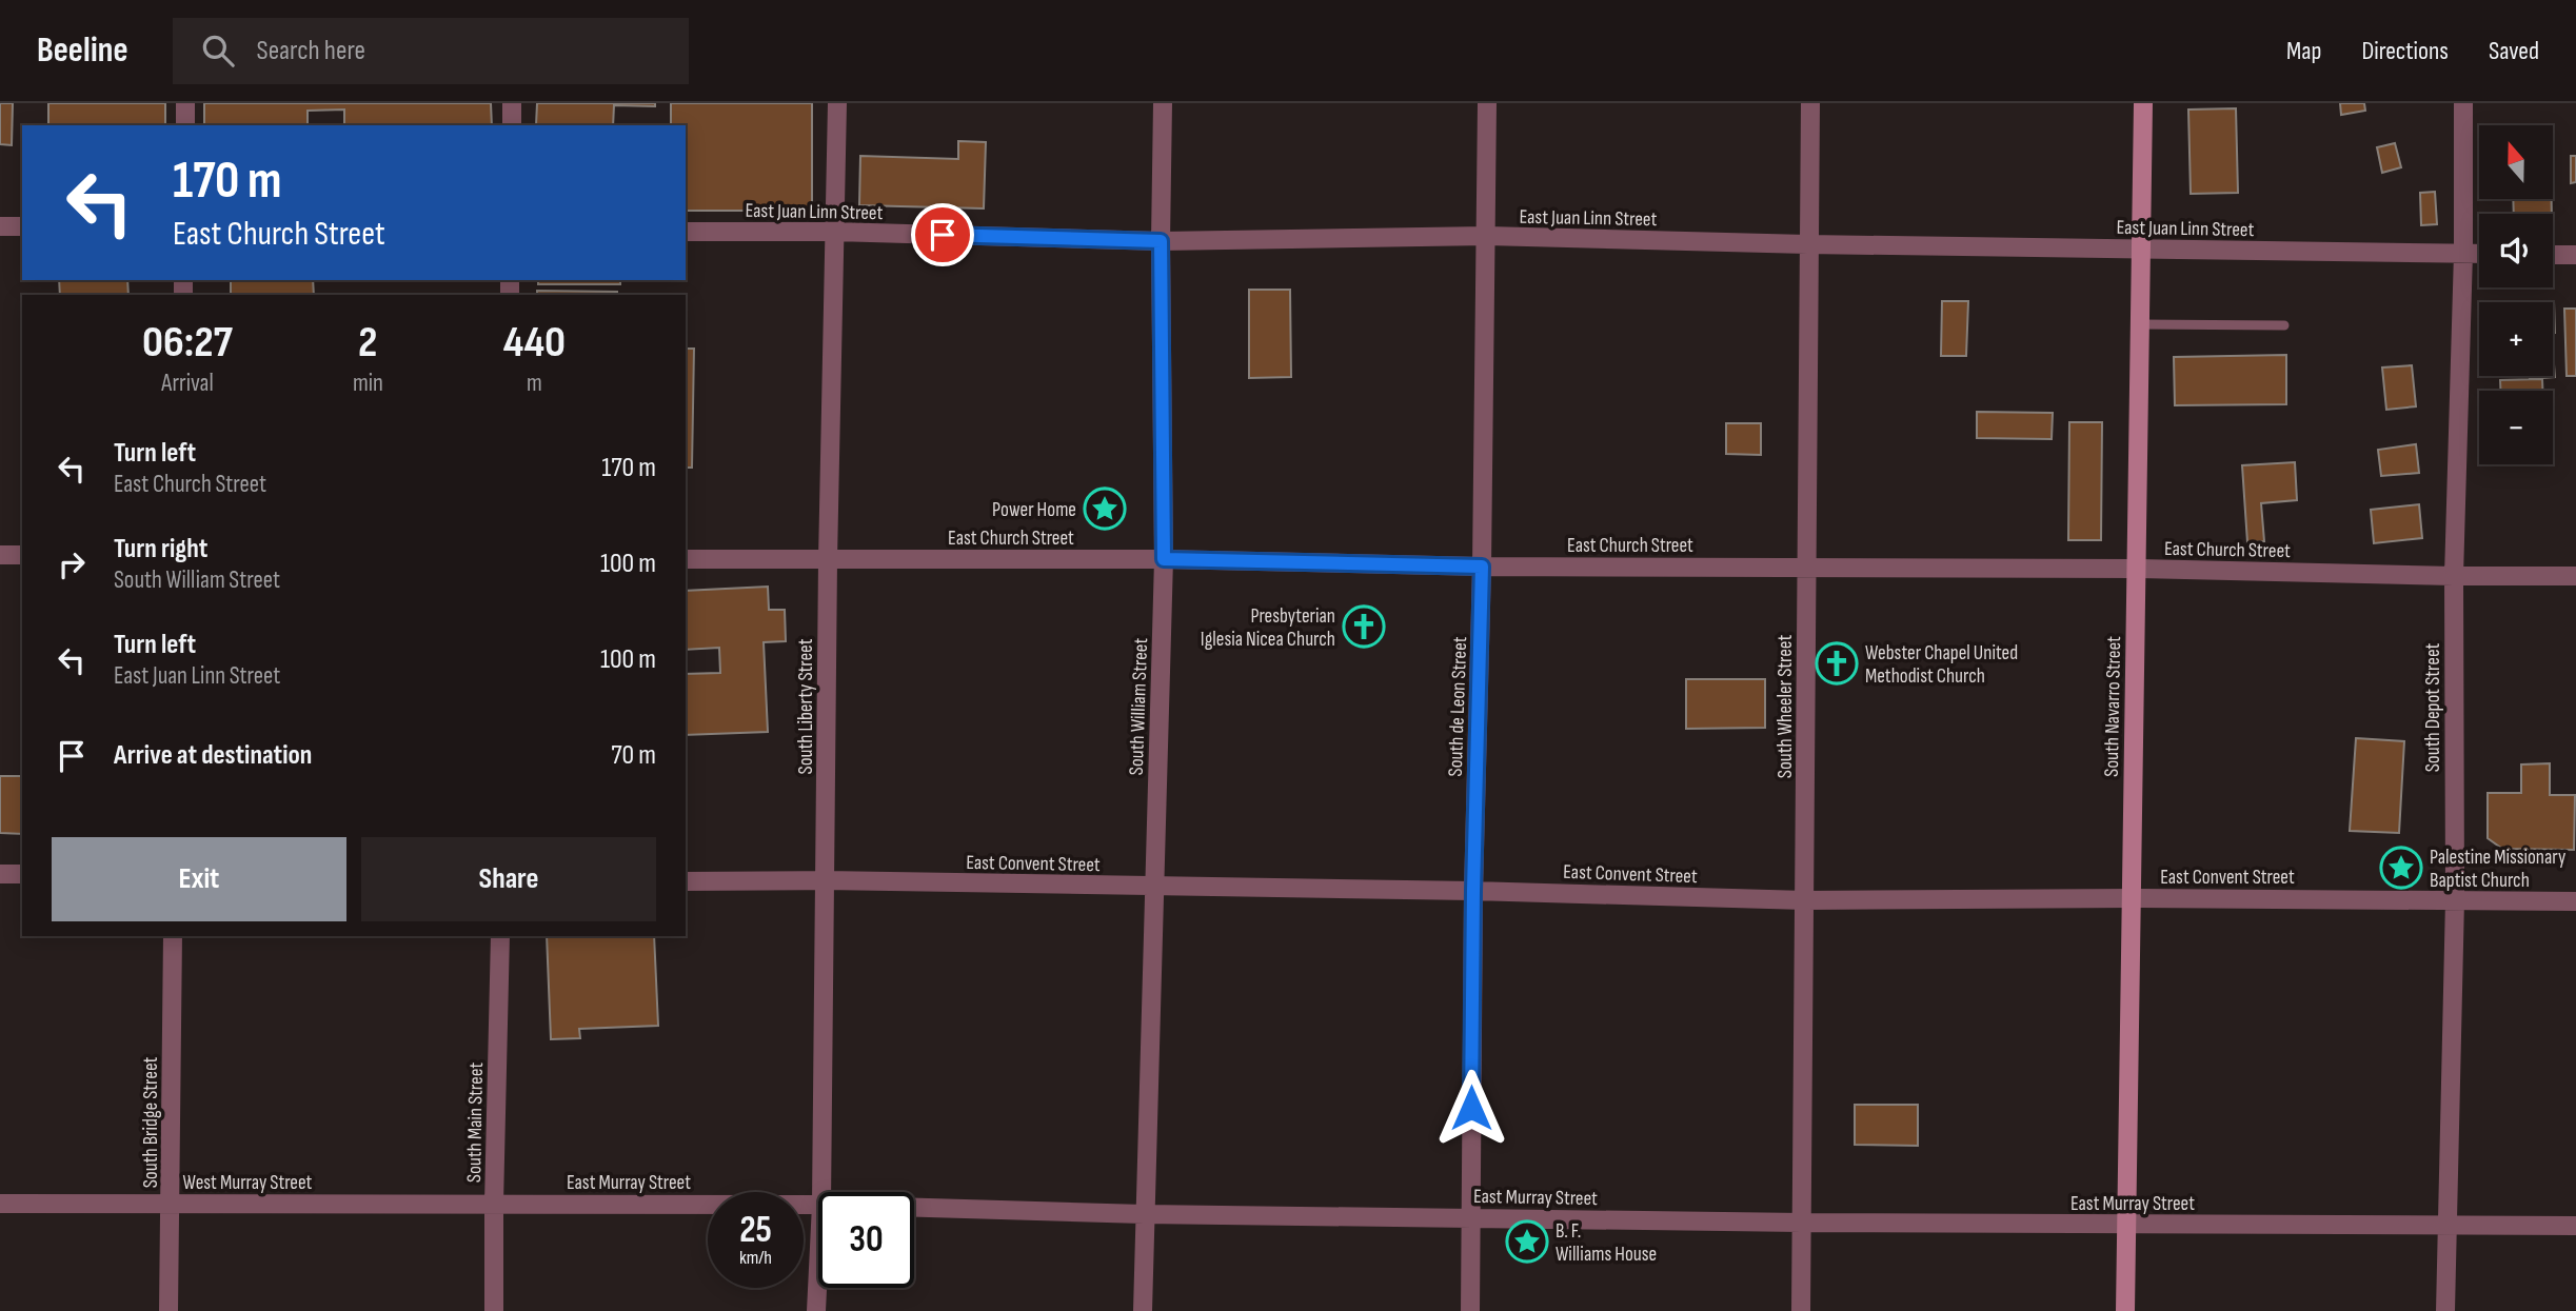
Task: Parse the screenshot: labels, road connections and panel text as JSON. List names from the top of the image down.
{
  "streets": {
    "street": [
      "East Juan Linn Street",
      "East Church Street",
      "South Liberty Street",
      "South William Street",
      "South de Leon Street",
      "South Wheeler Street",
      "South Navarro Street",
      "South Depot Street",
      "East Convent Street",
      "South Bridge Street",
      "South Main Street",
      "West Murray Street",
      "East Murray Street"
    ]
  },
  "crossings": [
    ["East Juan Linn Street", "South Liberty Street"],
    ["East Juan Linn Street", "South William Street"],
    ["East Juan Linn Street", "South de Leon Street"],
    ["East Juan Linn Street", "South Wheeler Street"],
    ["East Juan Linn Street", "South Navarro Street"],
    ["East Juan Linn Street", "South Depot Street"],
    ["East Church Street", "South Liberty Street"],
    ["East Church Street", "South William Street"],
    ["East Church Street", "South de Leon Street"],
    ["East Church Street", "South Wheeler Street"],
    ["East Church Street", "South Navarro Street"],
    ["East Church Street", "South Depot Street"],
    ["South Liberty Street", "East Convent Street"],
    ["South William Street", "East Convent Street"],
    ["South William Street", "East Murray Street"],
    ["South de Leon Street", "East Convent Street"],
    ["South de Leon Street", "East Murray Street"],
    ["South Wheeler Street", "East Convent Street"],
    ["South Wheeler Street", "East Murray Street"],
    ["South Navarro Street", "East Convent Street"],
    ["South Navarro Street", "East Murray Street"],
    ["South Depot Street", "East Convent Street"],
    ["South Depot Street", "East Murray Street"],
    ["South Bridge Street", "West Murray Street"],
    ["South Main Street", "West Murray Street"],
    ["South Main Street", "East Murray Street"],
    ["West Murray Street", "East Murray Street"]
  ],
  "places": {
    "place": ["Power Home", "Palestine Missionary Baptist Church", "B. F. Williams House"],
    "church": ["Presbyterian Iglesia Nicea Church", "Webster Chapel United Methodist Church"]
  },
  "north": "top",
  "page": {
    "header": "Beeline",
    "search": "Search here",
    "nav": ["Map", "Directions", "Saved"],
    "map_buttons": ["+", "−"],
    "turn": ["170 m", "East Church Street"],
    "eta": [
      "06:27",
      "Arrival",
      "2",
      "min",
      "440",
      "m"
    ],
    "list": [
      {
        "name": "Turn left",
        "note": "East Church Street",
        "value": "170 m"
      },
      {
        "name": "Turn right",
        "note": "South William Street",
        "value": "100 m"
      },
      {
        "name": "Turn left",
        "note": "East Juan Linn Street",
        "value": "100 m"
      },
      {
        "name": "Arrive at destination",
        "value": "70 m"
      }
    ],
    "buttons": ["Exit", "Share"],
    "speed": "25 km/h",
    "limit": "30"
  }
}
